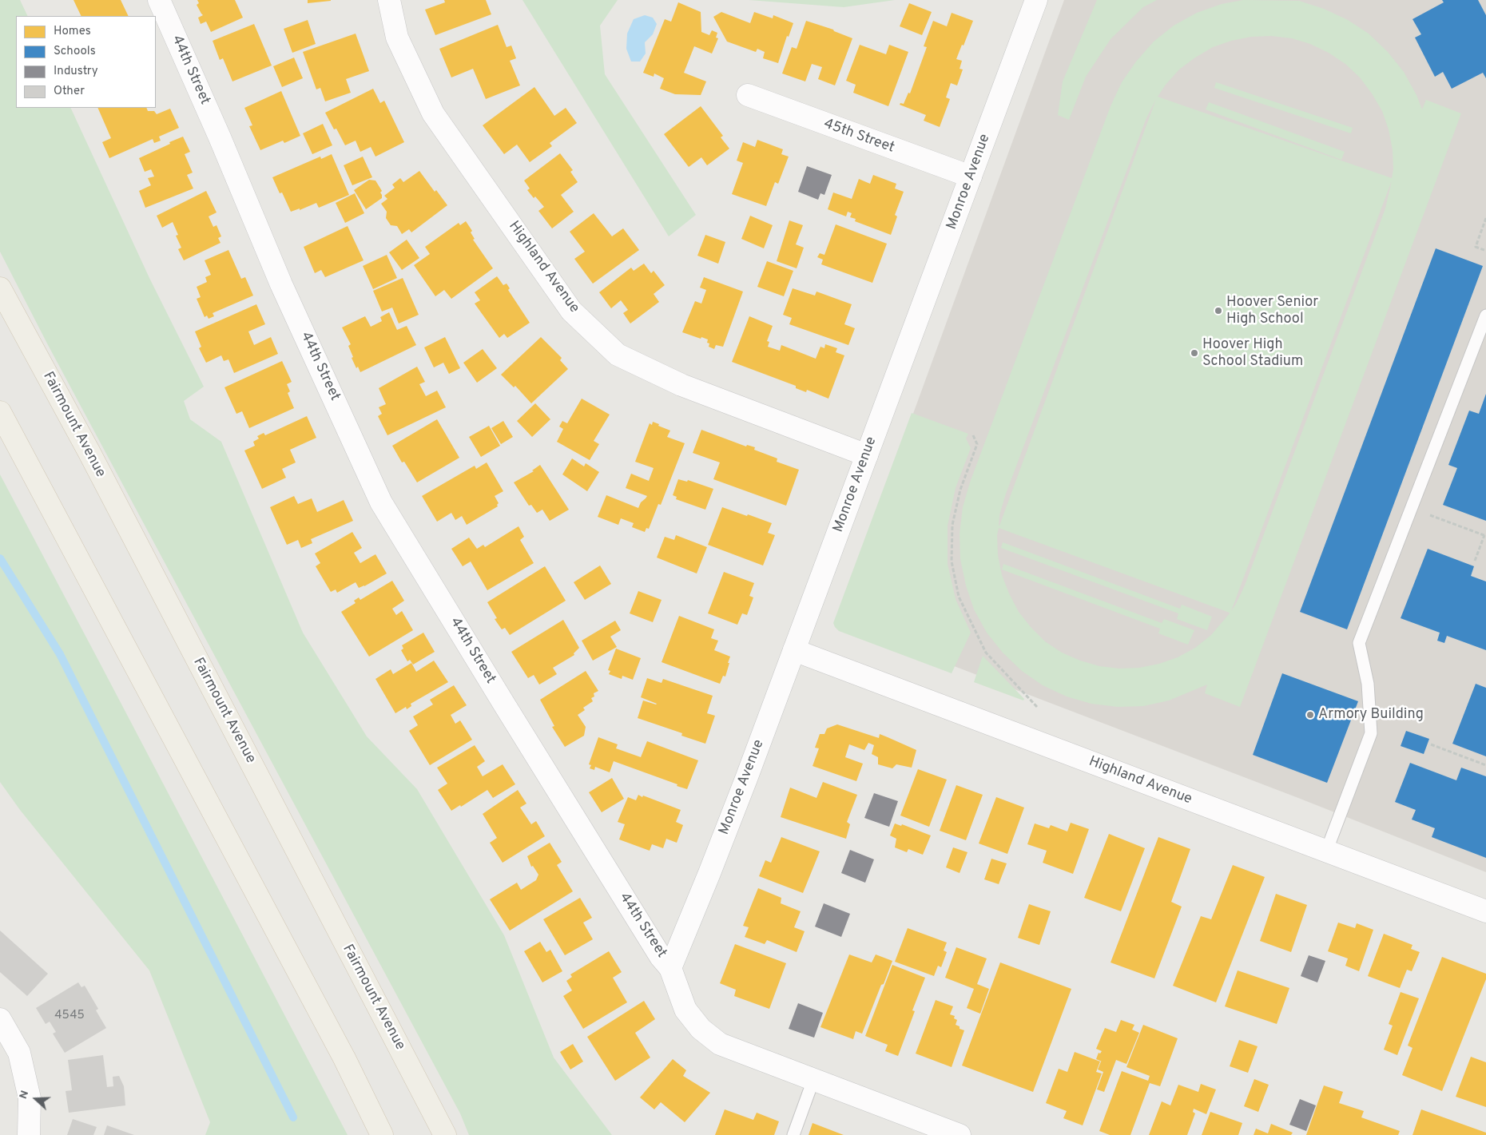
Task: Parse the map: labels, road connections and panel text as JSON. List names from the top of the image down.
{
  "streets": {
    "main road": ["Fairmount Avenue"],
    "street": [
      "44th Street",
      "45th Street",
      "Monroe Avenue",
      "Highland Avenue"
    ]
  },
  "crossings": [
    ["44th Street", "Monroe Avenue"],
    ["45th Street", "Monroe Avenue"],
    ["Monroe Avenue", "Highland Avenue"]
  ],
  "places": ["Hoover Senior High School", "Hoover High School Stadium", "Armory Building"],
  "house_numbers": ["4545"],
  "legend": [
    "Homes",
    "Schools",
    "Industry",
    "Other"
  ],
  "north": "left"
}
